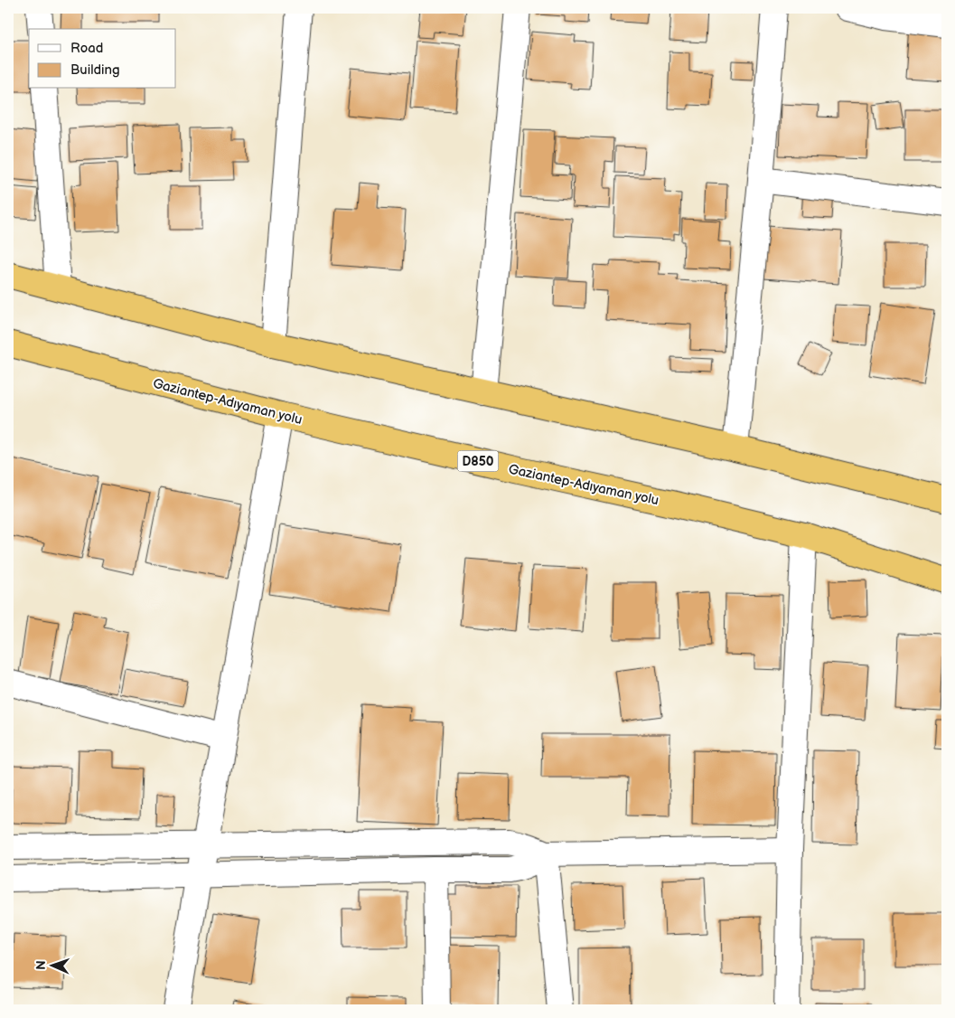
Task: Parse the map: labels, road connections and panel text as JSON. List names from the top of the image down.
{
  "streets": {
    "highway": ["Gaziantep-Adıyaman yolu", "D850"]
  },
  "legend": ["Road", "Building"],
  "north": "left"
}
